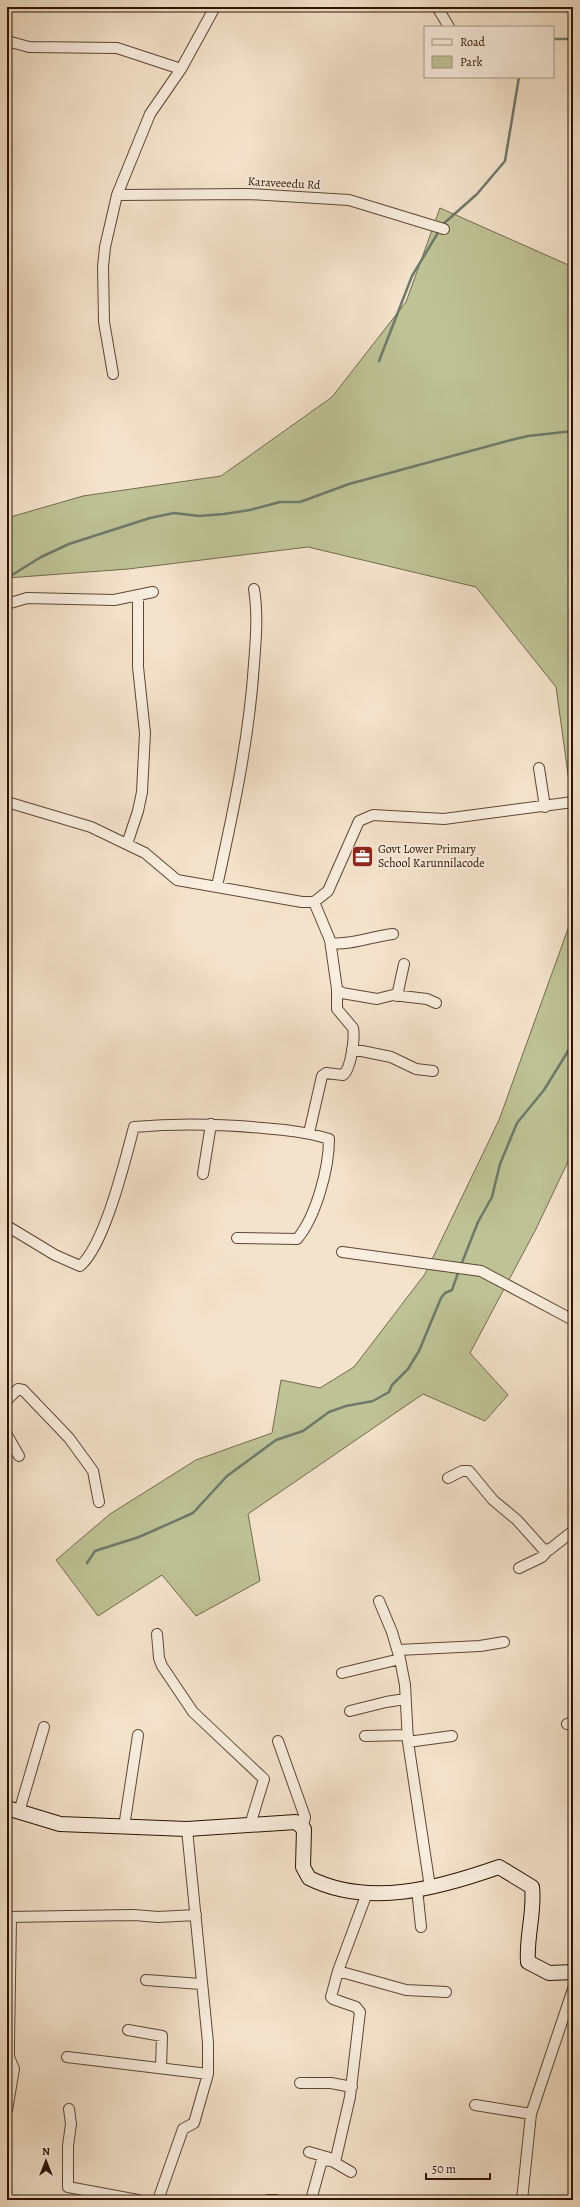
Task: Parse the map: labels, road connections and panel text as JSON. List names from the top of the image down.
{
  "streets": {
    "street": ["Karaveeedu Rd"]
  },
  "places": {
    "office": ["Govt Lower Primary School Karunnilacode"]
  },
  "legend": ["Road", "Park"],
  "scale_bar": "50 m",
  "north": "top"
}
